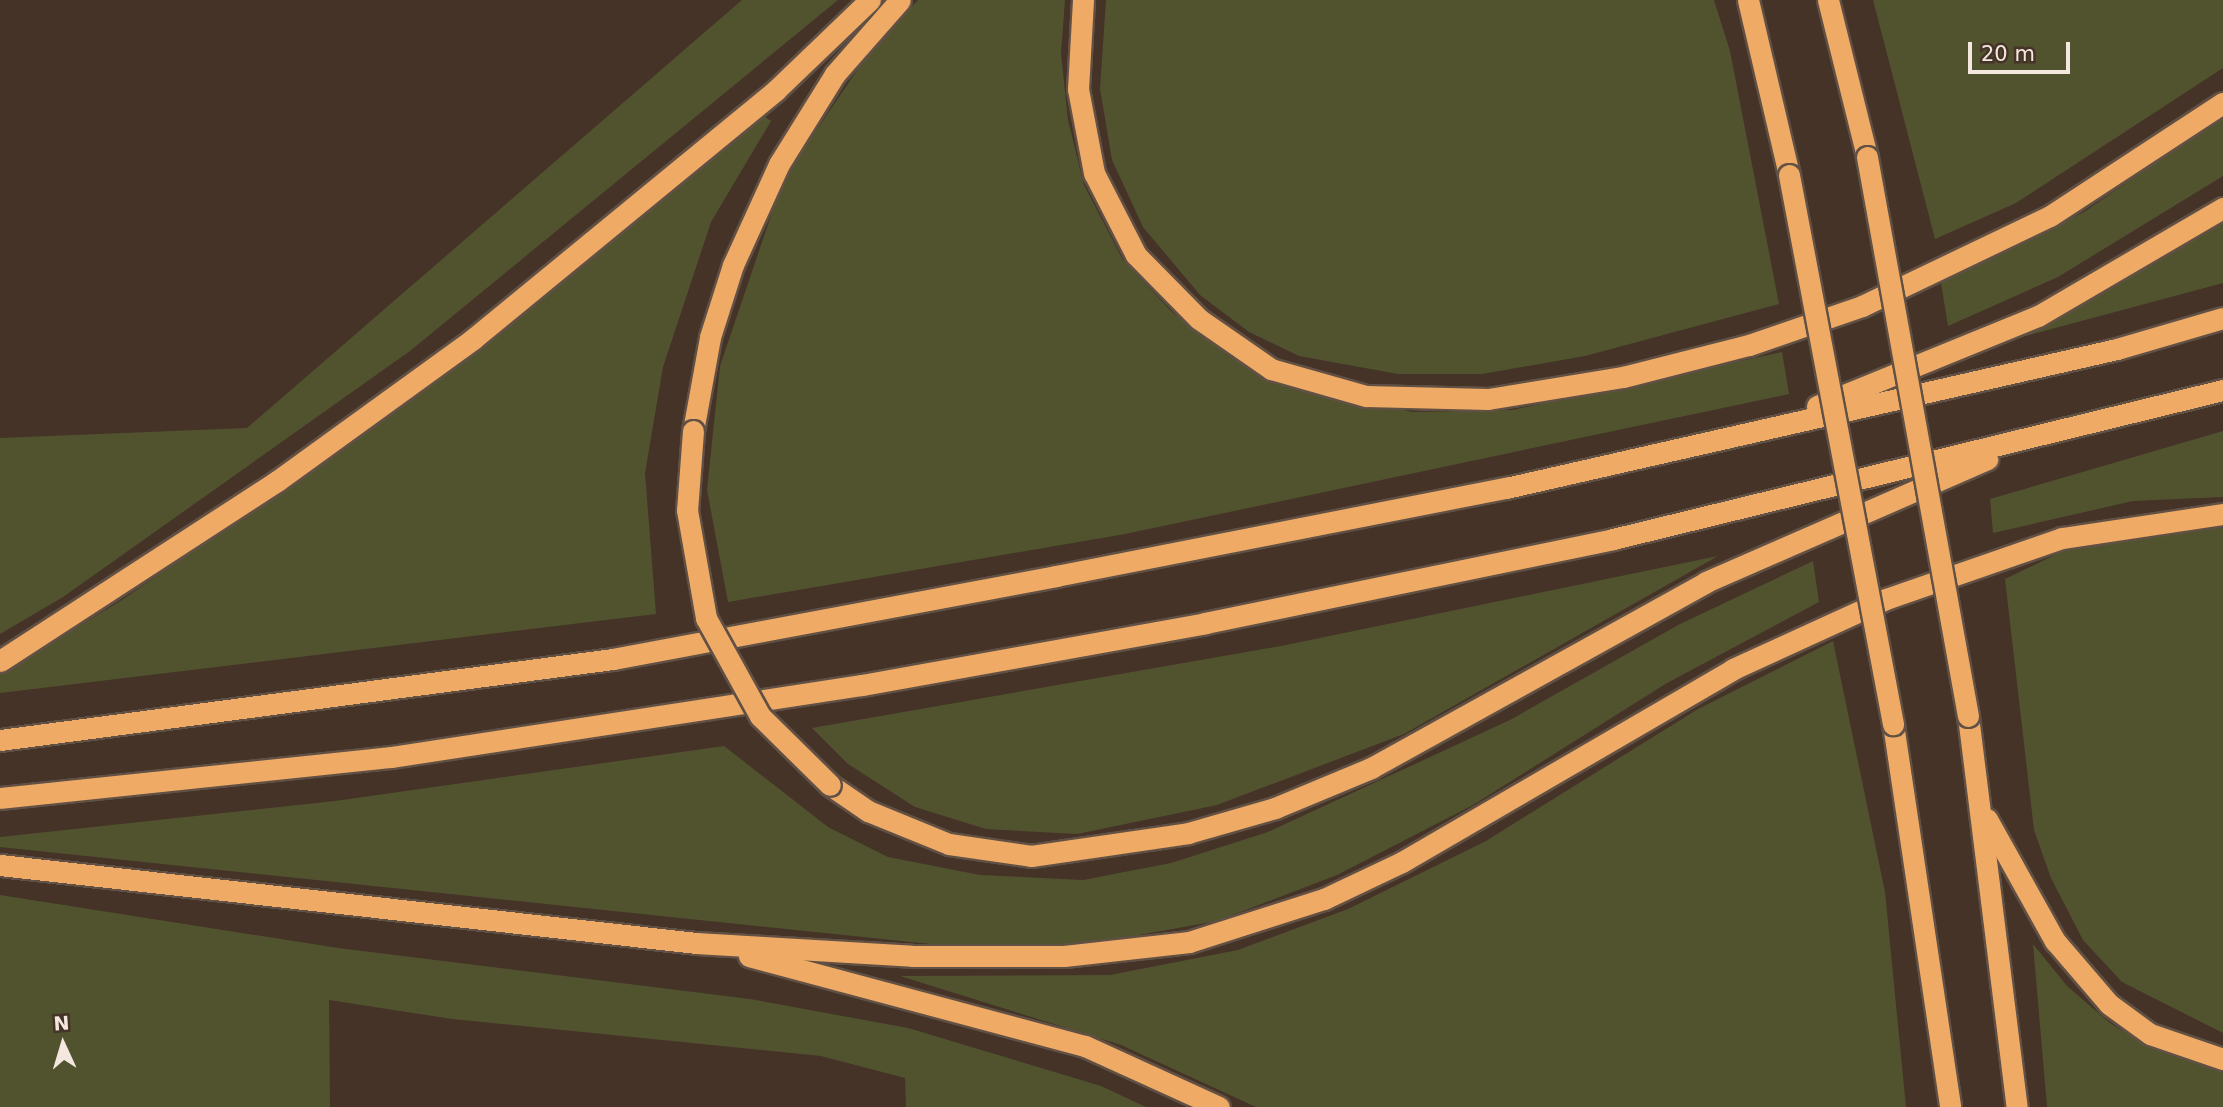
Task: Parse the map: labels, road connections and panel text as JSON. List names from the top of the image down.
{
  "scale_bar": "20 m",
  "north": "top"
}
